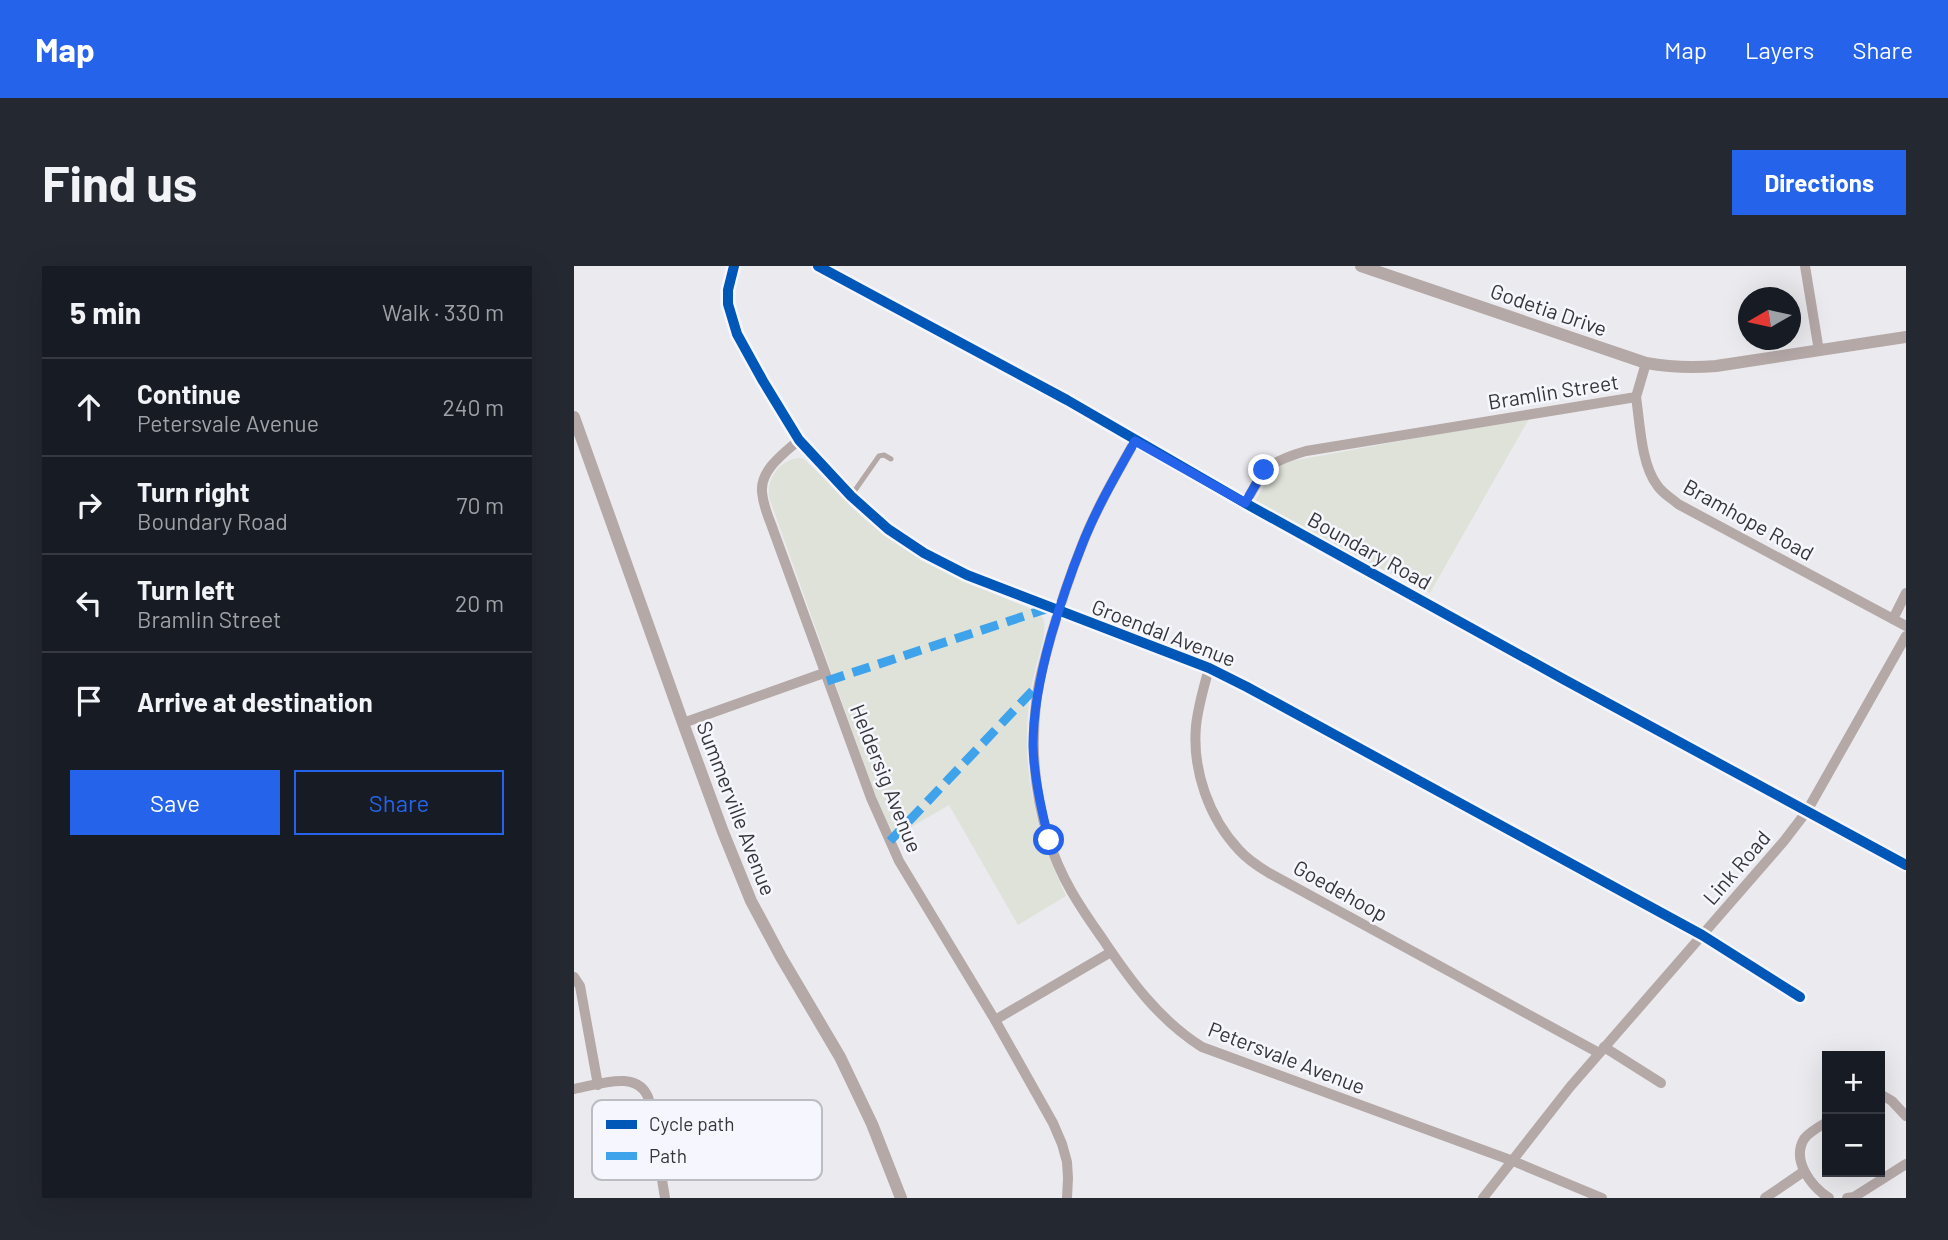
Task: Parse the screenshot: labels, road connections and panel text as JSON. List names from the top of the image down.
{
  "streets": {
    "street": [
      "Godetia Drive",
      "Bramlin Street",
      "Bramhope Road",
      "Boundary Road",
      "Groendal Avenue",
      "Heldersig Avenue",
      "Summerville Avenue",
      "Link Road",
      "Goedehoop",
      "Petersvale Avenue"
    ]
  },
  "crossings": [
    ["Godetia Drive", "Bramlin Street"],
    ["Bramlin Street", "Bramhope Road"],
    ["Bramlin Street", "Boundary Road"],
    ["Boundary Road", "Link Road"],
    ["Boundary Road", "Petersvale Avenue"],
    ["Groendal Avenue", "Heldersig Avenue"],
    ["Groendal Avenue", "Link Road"],
    ["Groendal Avenue", "Goedehoop"],
    ["Groendal Avenue", "Petersvale Avenue"],
    ["Link Road", "Goedehoop"],
    ["Link Road", "Petersvale Avenue"]
  ],
  "legend": ["Cycle path", "Path"],
  "north": "left",
  "page": {
    "header": "Map",
    "nav": ["Map", "Layers", "Share"],
    "buttons": [
      "Directions",
      ["Save", "Share"]
    ],
    "title": "Find us",
    "heading": ["5 min", "Walk · 330 m"],
    "list": [
      ["Continue", "Petersvale Avenue", "240 m"],
      ["Turn right", "Boundary Road", "70 m"],
      ["Turn left", "Bramlin Street", "20 m"],
      "Arrive at destination"
    ],
    "map_buttons": ["+", "−"]
  }
}
